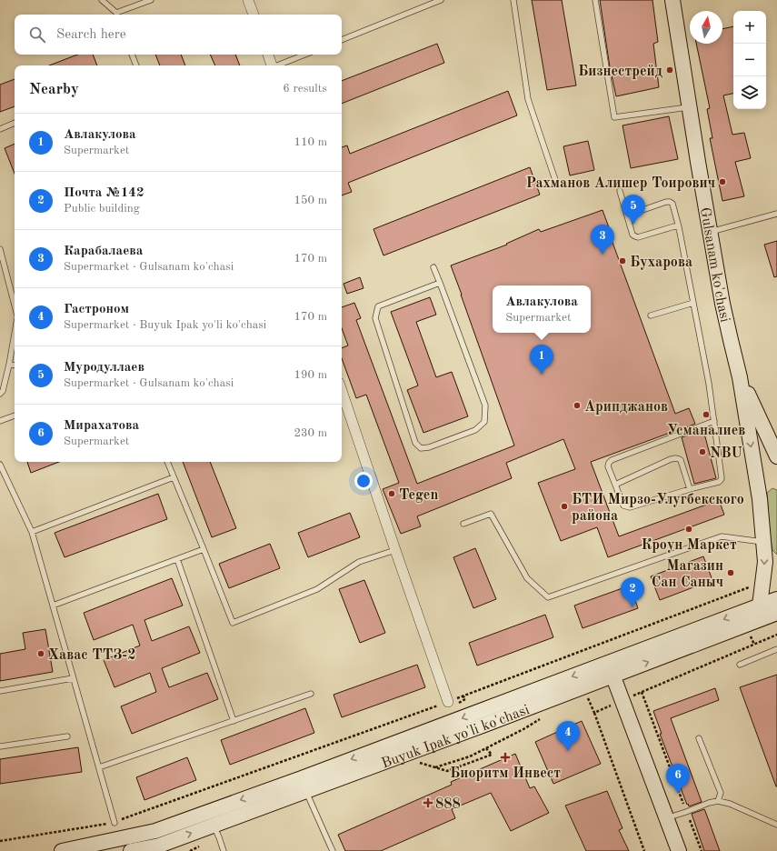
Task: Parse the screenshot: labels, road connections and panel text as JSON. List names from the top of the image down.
{
  "streets": {
    "main road": ["Gulsanam ko'chasi", "Buyuk Ipak yo'li ko'chasi"]
  },
  "places": {
    "other": [
      "Бизнестрейд",
      "Рахманов Алишер Тоирович",
      "Бухарова",
      "Арипджанов",
      "Усманалиев",
      "NBU",
      "Tegen",
      "БТИ Мирзо-Улугбекского района",
      "Кроун Маркет",
      "Магазин Сан Саныч",
      "Хавас ТТЗ-2"
    ],
    "health": ["Биоритм Инвест", "888"]
  },
  "north": "top",
  "page": {
    "map_buttons": ["+", "−"],
    "search": "Search here",
    "heading": ["Nearby", "6 results"],
    "list": [
      {
        "mark": "1",
        "name": "Авлакулова",
        "note": "Supermarket",
        "value": "110 m"
      },
      {
        "mark": "2",
        "name": "Почта №142",
        "note": "Public building",
        "value": "150 m"
      },
      {
        "mark": "3",
        "name": "Карабалаева",
        "note": "Supermarket · Gulsanam ko'chasi",
        "value": "170 m"
      },
      {
        "mark": "4",
        "name": "Гастроном",
        "note": "Supermarket · Buyuk Ipak yo'li ko'chasi",
        "value": "170 m"
      },
      {
        "mark": "5",
        "name": "Муродуллаев",
        "note": "Supermarket · Gulsanam ko'chasi",
        "value": "190 m"
      },
      {
        "mark": "6",
        "name": "Мирахатова",
        "note": "Supermarket",
        "value": "230 m"
      }
    ],
    "pins": [
      "5",
      "3",
      "1",
      "2",
      "4",
      "6"
    ],
    "popup": ["Авлакулова", "Supermarket"]
  }
}
